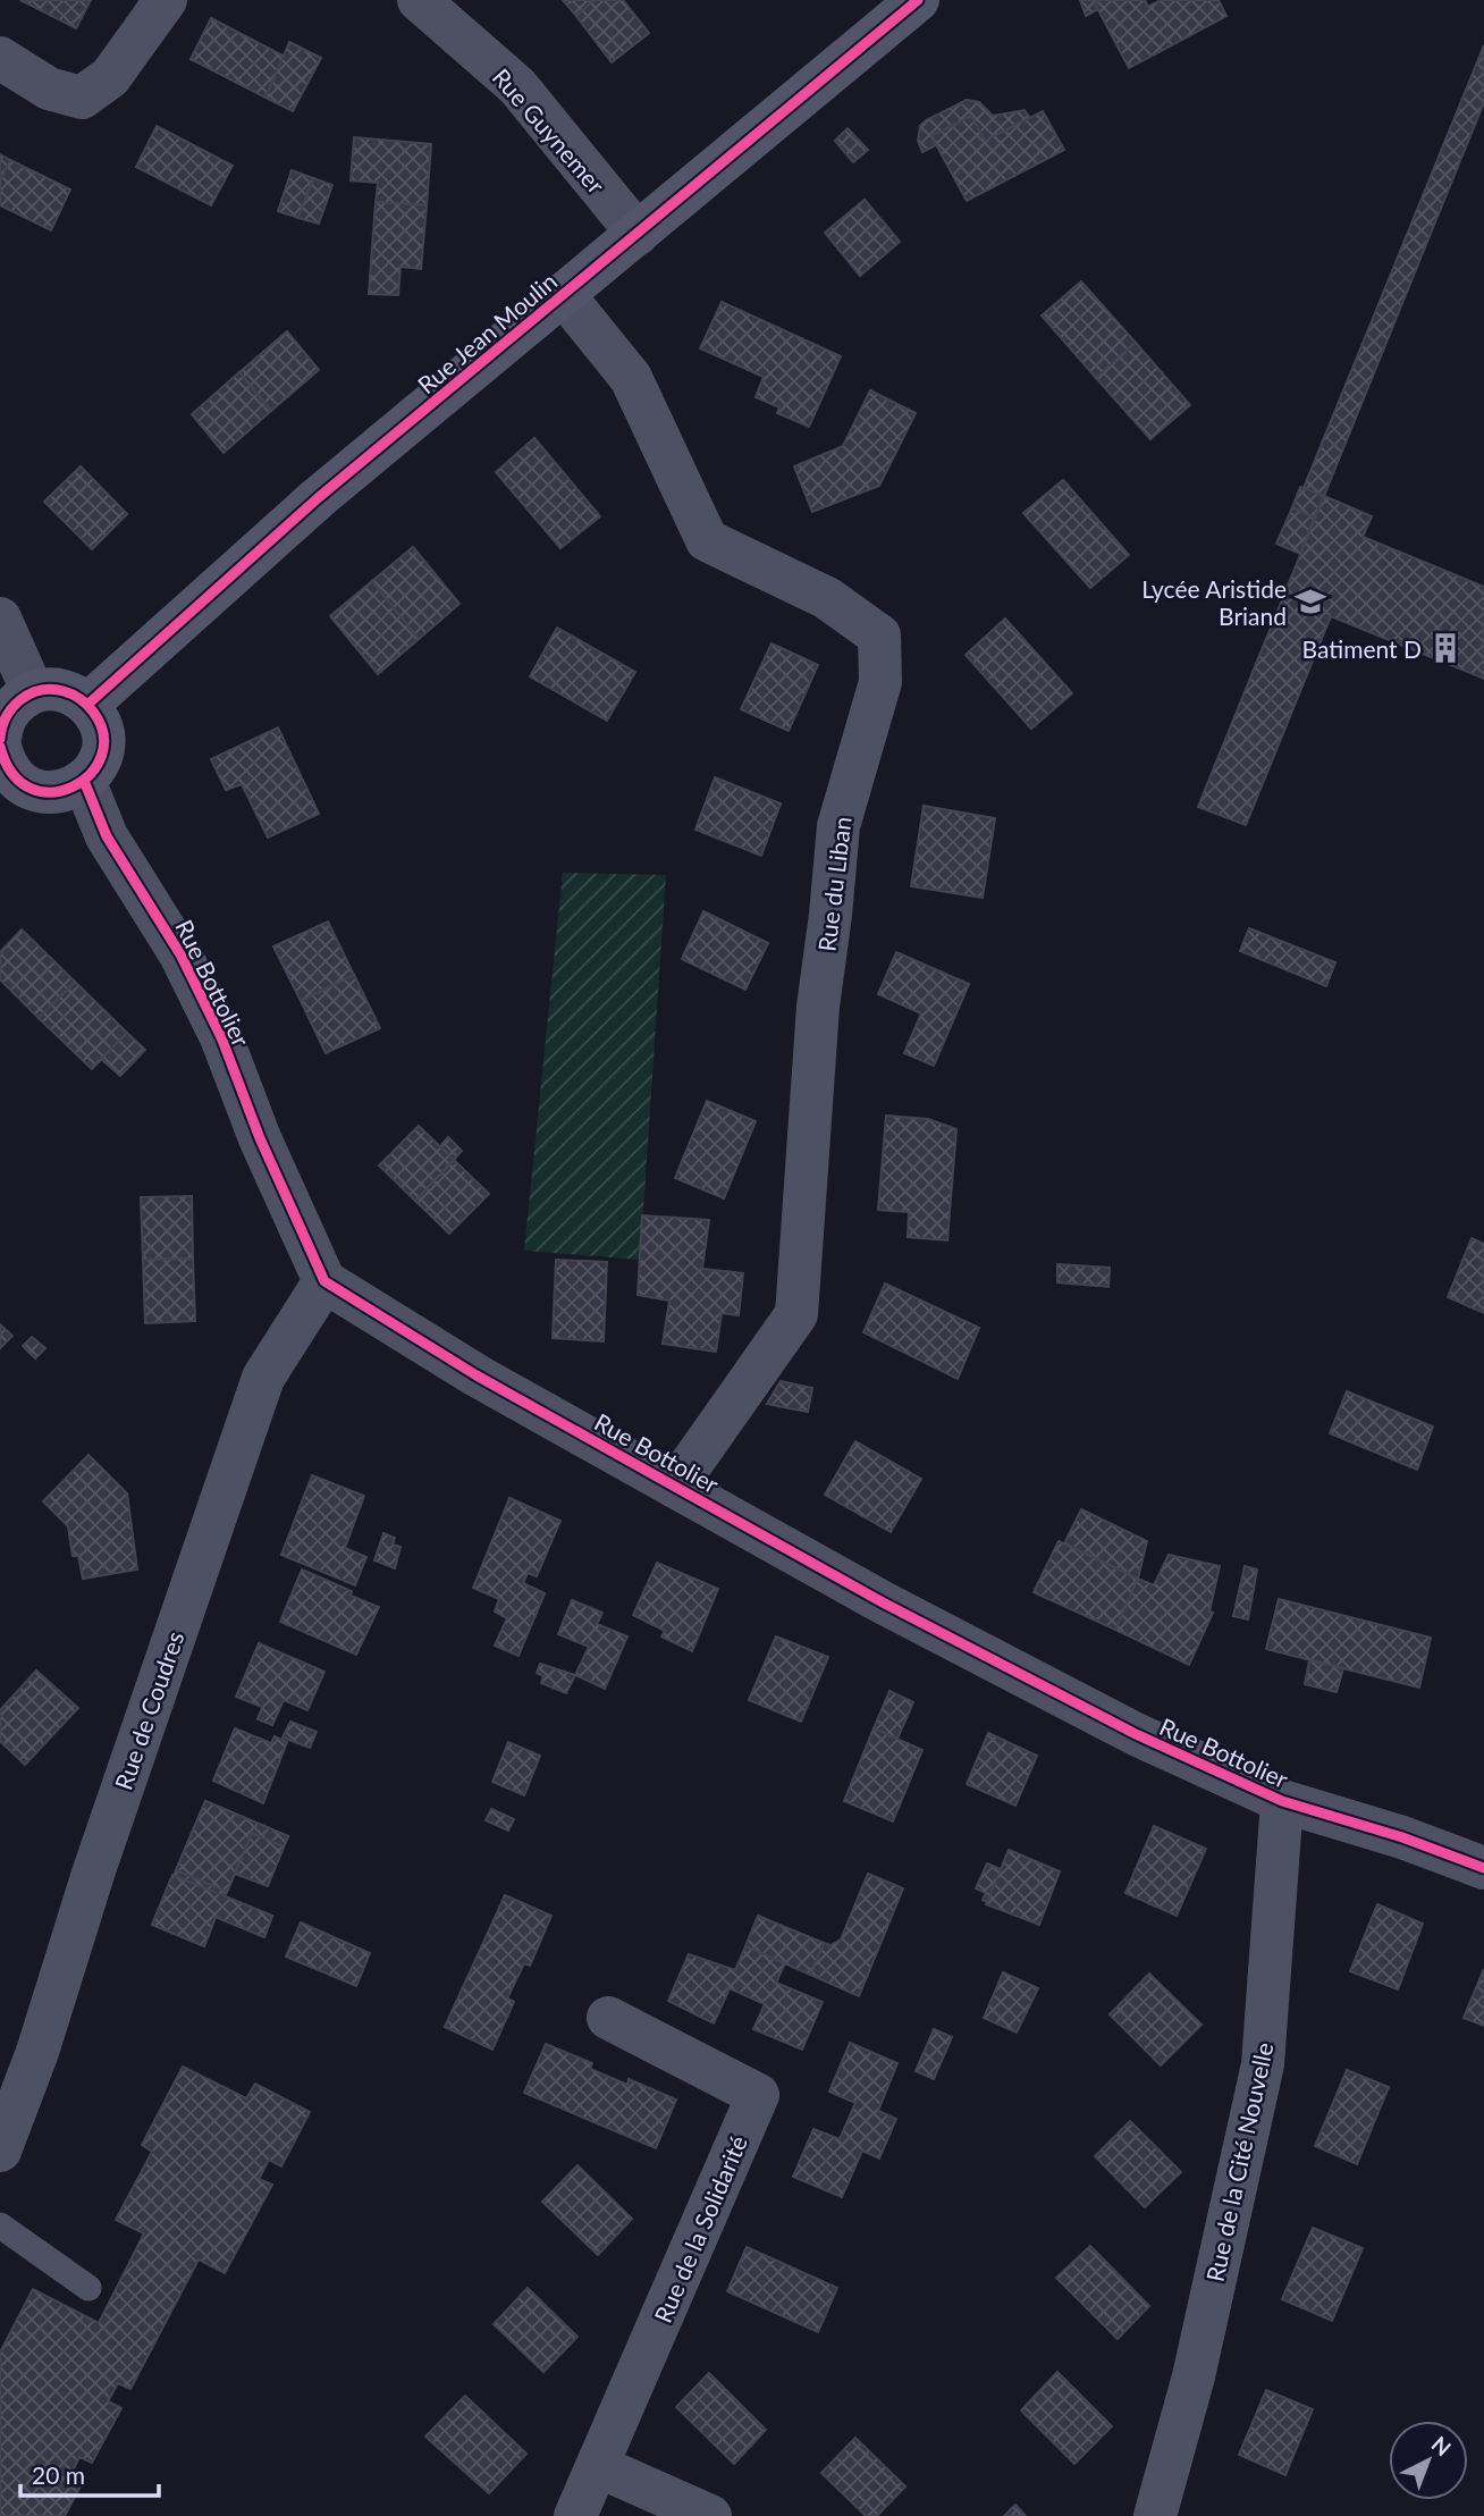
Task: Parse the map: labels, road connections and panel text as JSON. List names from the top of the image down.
{
  "streets": {
    "main road": ["Rue Jean Moulin"],
    "street": [
      "Rue Guynemer",
      "Rue du Liban",
      "Rue Bottolier",
      "Rue de Coudres",
      "Rue de la Cité Nouvelle",
      "Rue de la Solidarité"
    ]
  },
  "crossings": [
    ["Rue Guynemer", "Rue Jean Moulin"],
    ["Rue Jean Moulin", "Rue du Liban"],
    ["Rue Jean Moulin", "Rue Bottolier"],
    ["Rue du Liban", "Rue Bottolier"],
    ["Rue Bottolier", "Rue de Coudres"],
    ["Rue Bottolier", "Rue de la Cité Nouvelle"]
  ],
  "places": {
    "school or university": ["Lycée Aristide Briand"],
    "building": ["Batiment D"]
  },
  "scale_bar": "20 m",
  "north": "top right"
}
